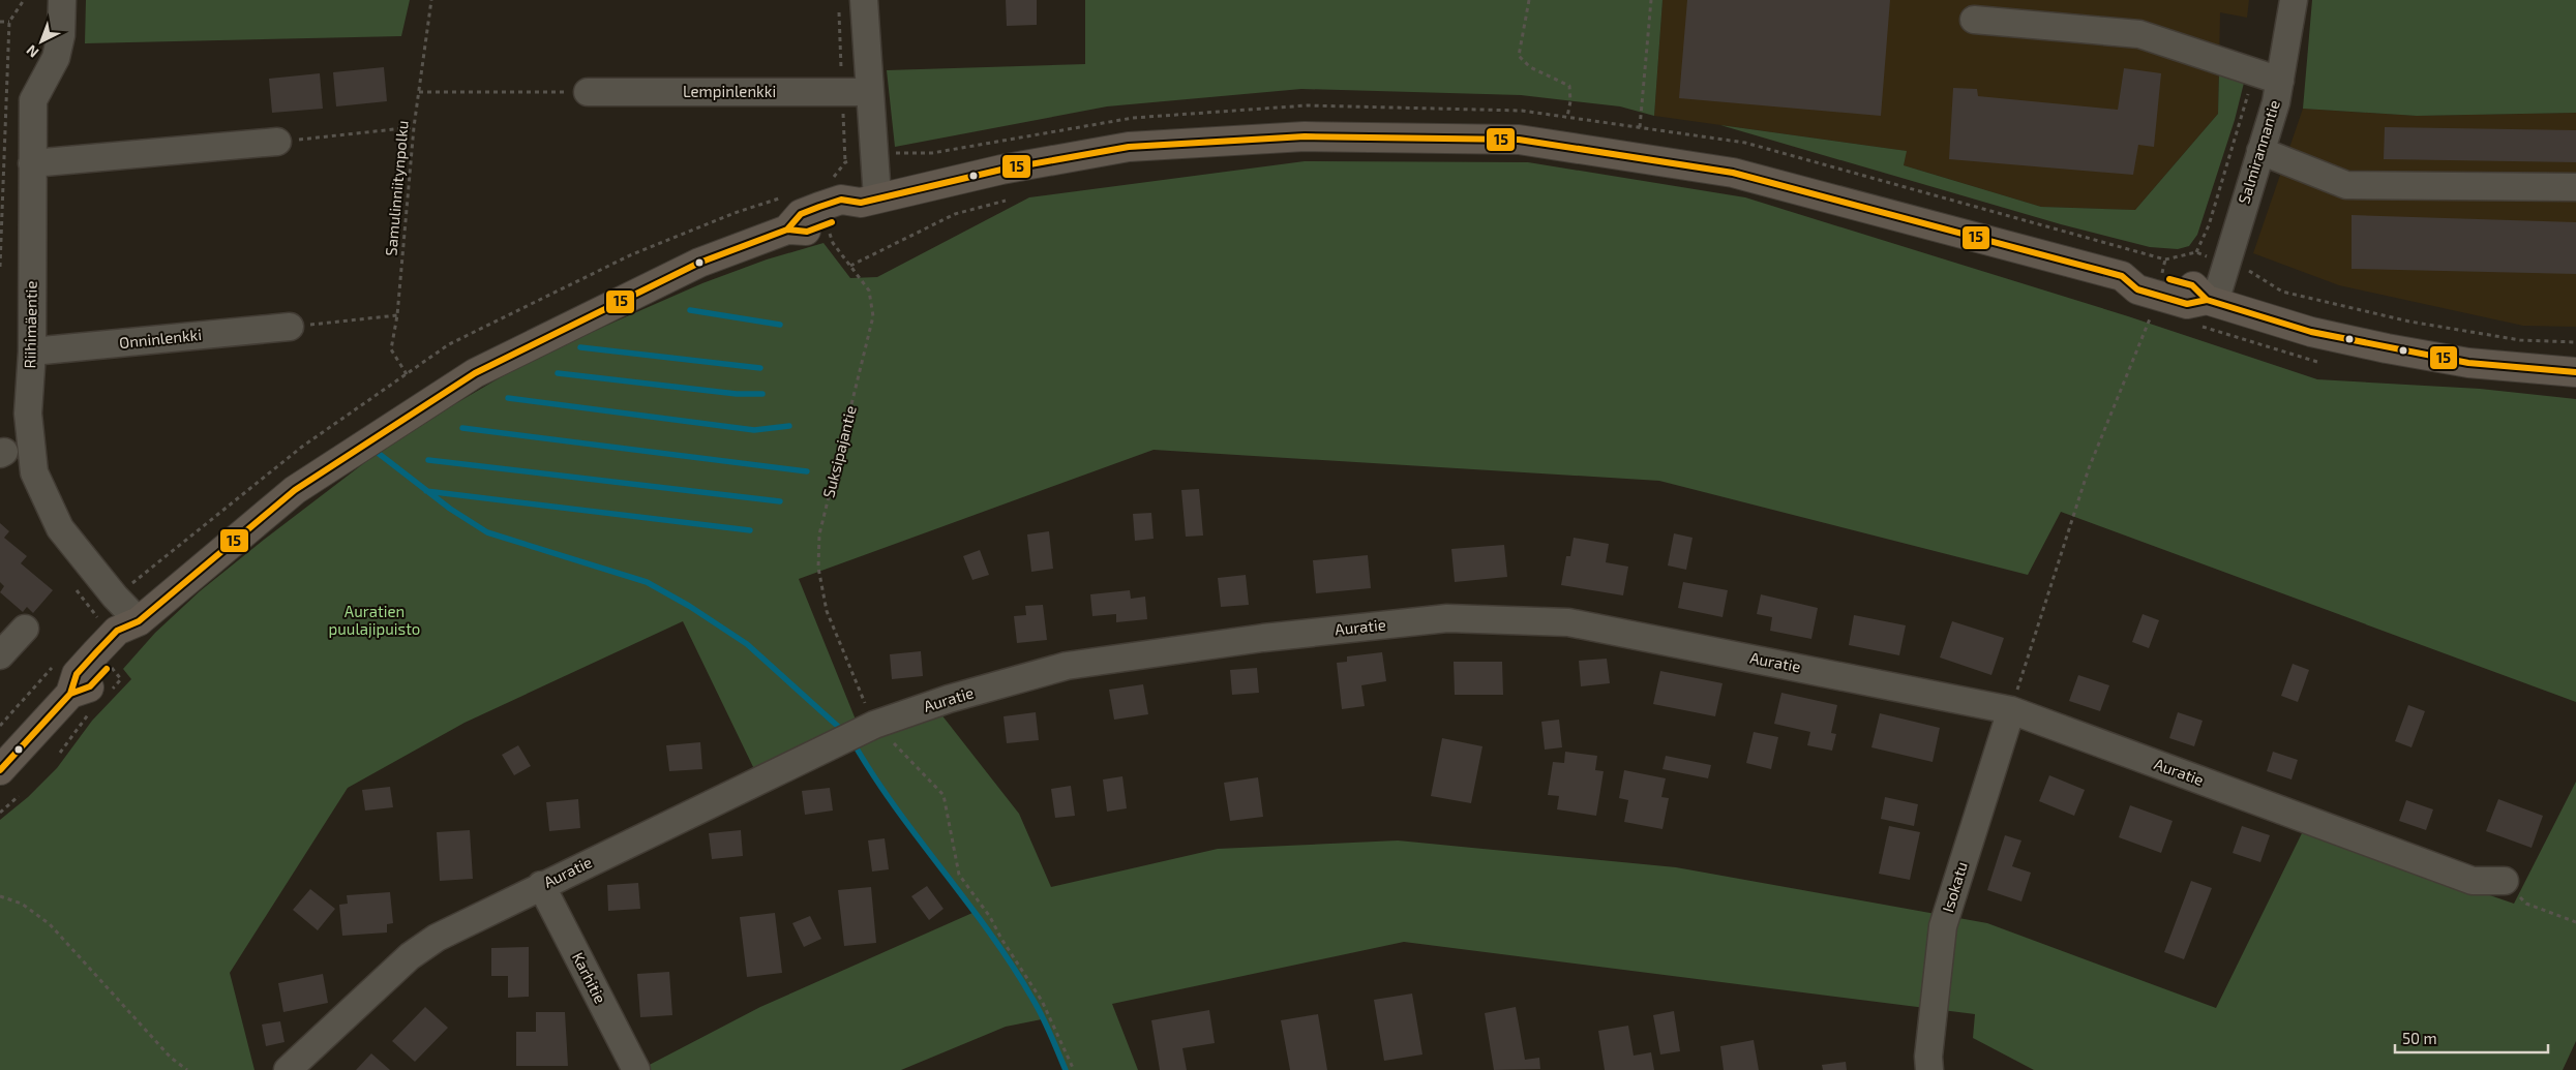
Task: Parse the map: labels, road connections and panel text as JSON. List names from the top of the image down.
{
  "streets": {
    "street": [
      "Lempinlenkki",
      "Salmirannantie",
      "Riihimäentie",
      "Onninlenkki",
      "Auratie",
      "Isokatu",
      "Karhitie"
    ],
    "path": ["Samulinniitynpolku", "Suksipajantie"]
  },
  "crossings": [
    ["Riihimäentie", "Onninlenkki"],
    ["Suksipajantie", "Auratie"],
    ["Auratie", "Isokatu"],
    ["Auratie", "Karhitie"]
  ],
  "parks": ["Auratien puulajipuisto"],
  "lines": ["transit line 15"],
  "scale_bar": "50 m",
  "north": "bottom left"
}
